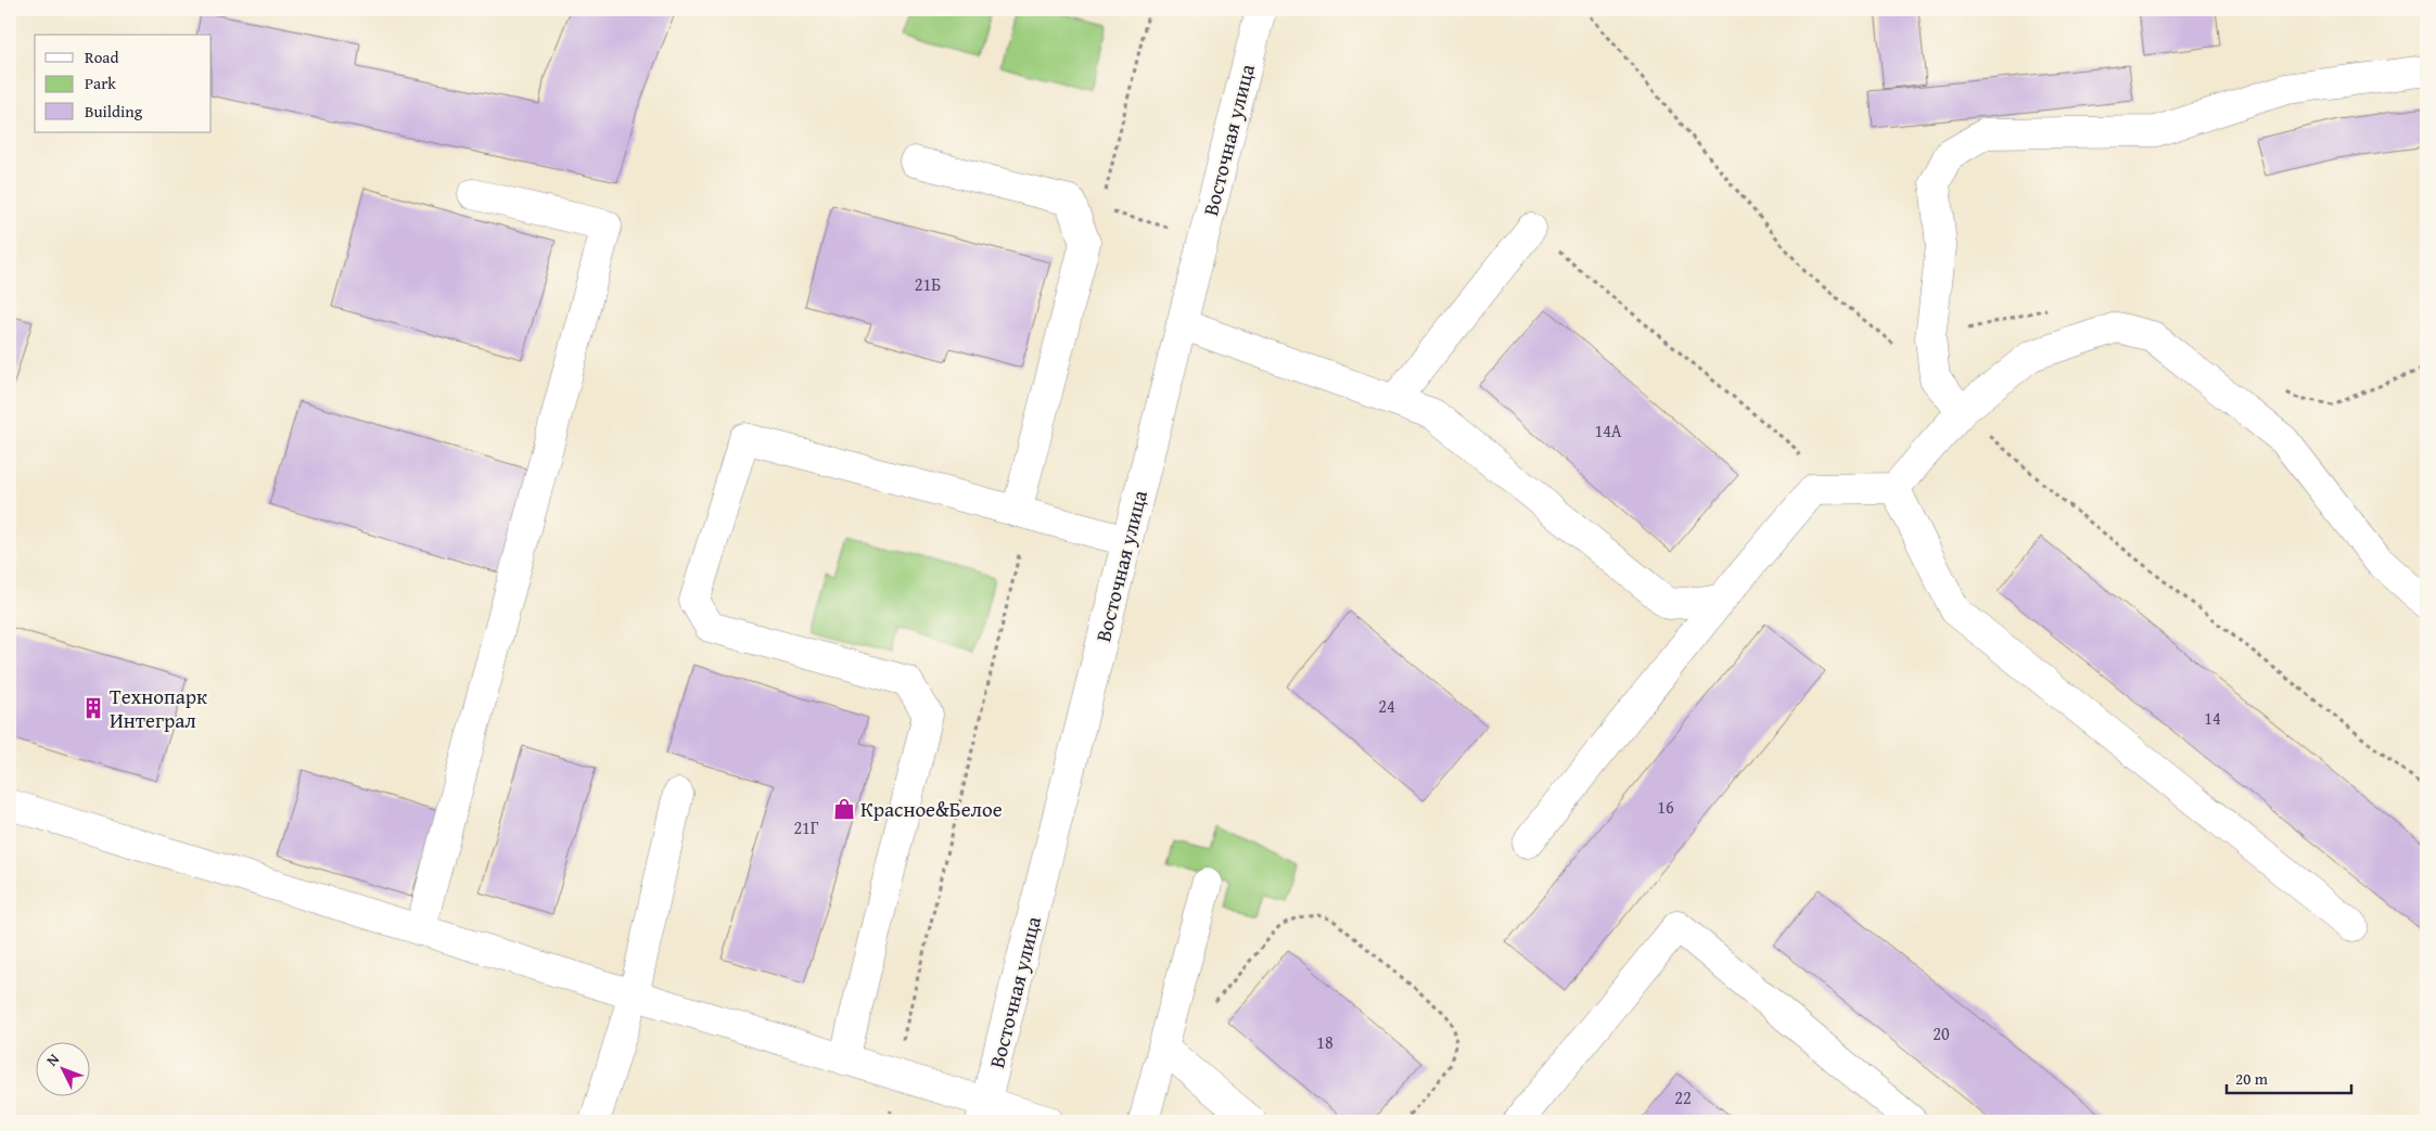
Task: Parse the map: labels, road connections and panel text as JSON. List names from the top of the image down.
{
  "streets": {
    "street": ["Восточная улица"]
  },
  "places": {
    "building": ["Технопарк Интеграл"],
    "shop": ["Красное&Белое"]
  },
  "house_numbers": [
    "21Б",
    "14А",
    "24",
    "14",
    "16",
    "21Г",
    "20",
    "18",
    "22"
  ],
  "legend": ["Road", "Park", "Building"],
  "scale_bar": "20 m",
  "north": "top left"
}
